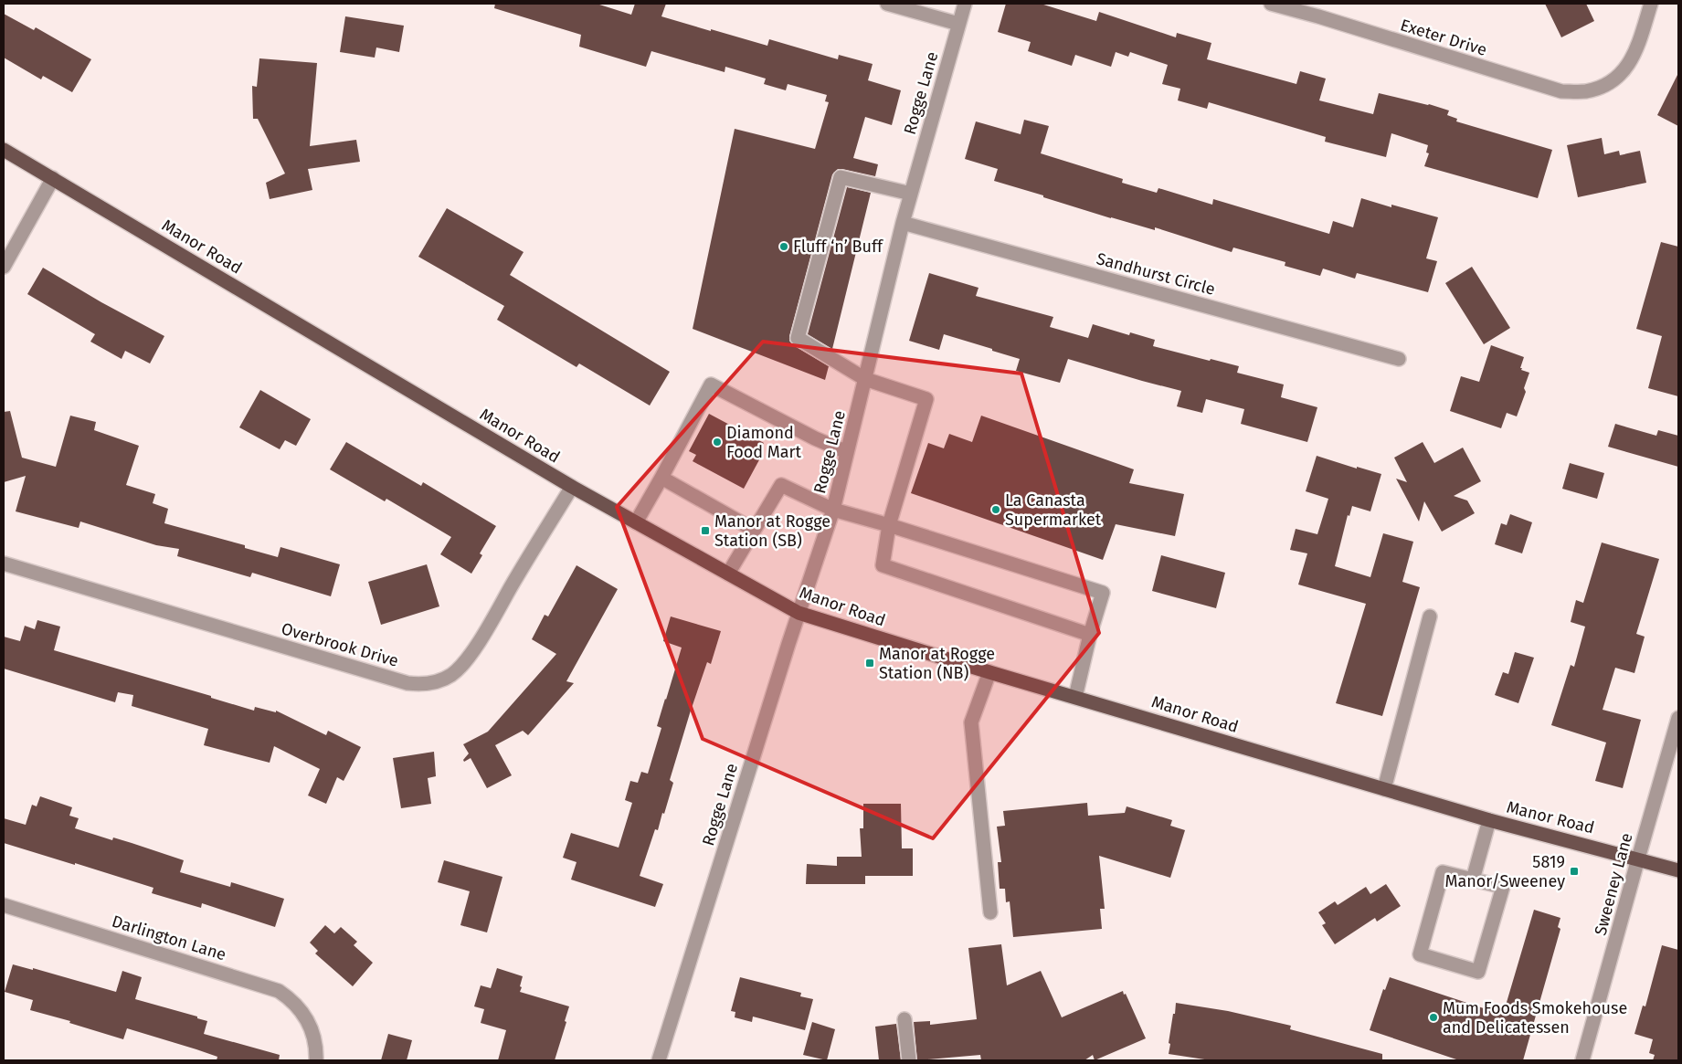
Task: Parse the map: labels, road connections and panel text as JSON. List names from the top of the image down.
{
  "streets": {
    "main road": ["Manor Road"],
    "street": [
      "Exeter Drive",
      "Rogge Lane",
      "Sandhurst Circle",
      "Overbrook Drive",
      "Sweeney Lane",
      "Darlington Lane"
    ]
  },
  "crossings": [
    ["Rogge Lane", "Manor Road"],
    ["Rogge Lane", "Sandhurst Circle"],
    ["Manor Road", "Overbrook Drive"],
    ["Manor Road", "Sweeney Lane"]
  ],
  "places": {
    "other": [
      "Fluff ‘n’ Buff",
      "Diamond Food Mart",
      "La Canasta Supermarket",
      "Mum Foods Smokehouse and Delicatessen"
    ],
    "transit": ["Manor at Rogge Station (SB)", "Manor at Rogge Station (NB)", "5819 Manor/Sweeney"]
  }
}
